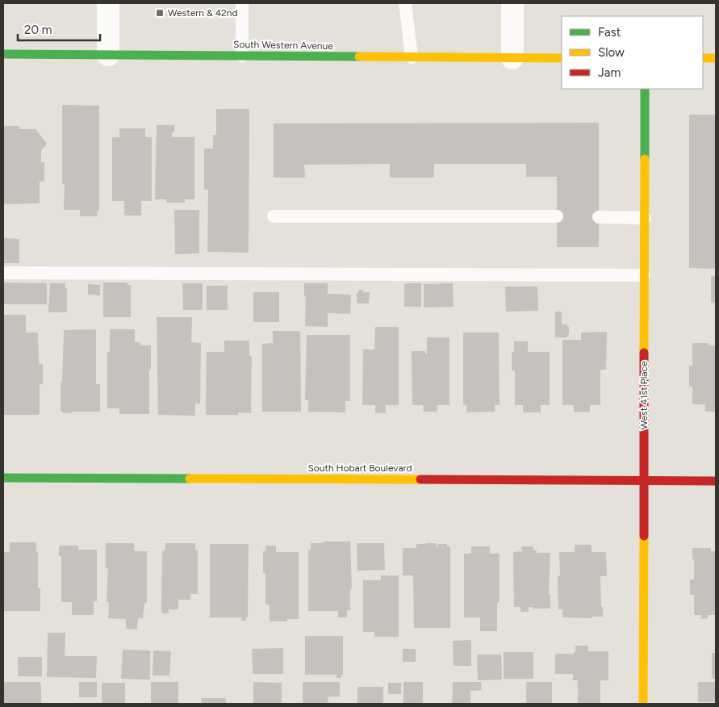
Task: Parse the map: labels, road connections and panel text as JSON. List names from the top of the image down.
{
  "streets": {
    "street": ["South Western Avenue", "West 41st Place", "South Hobart Boulevard"]
  },
  "crossings": [
    ["West 41st Place", "South Hobart Boulevard"]
  ],
  "places": {
    "transit": ["Western & 42nd"]
  },
  "legend": ["Fast", "Slow", "Jam"],
  "scale_bar": "20 m"
}
